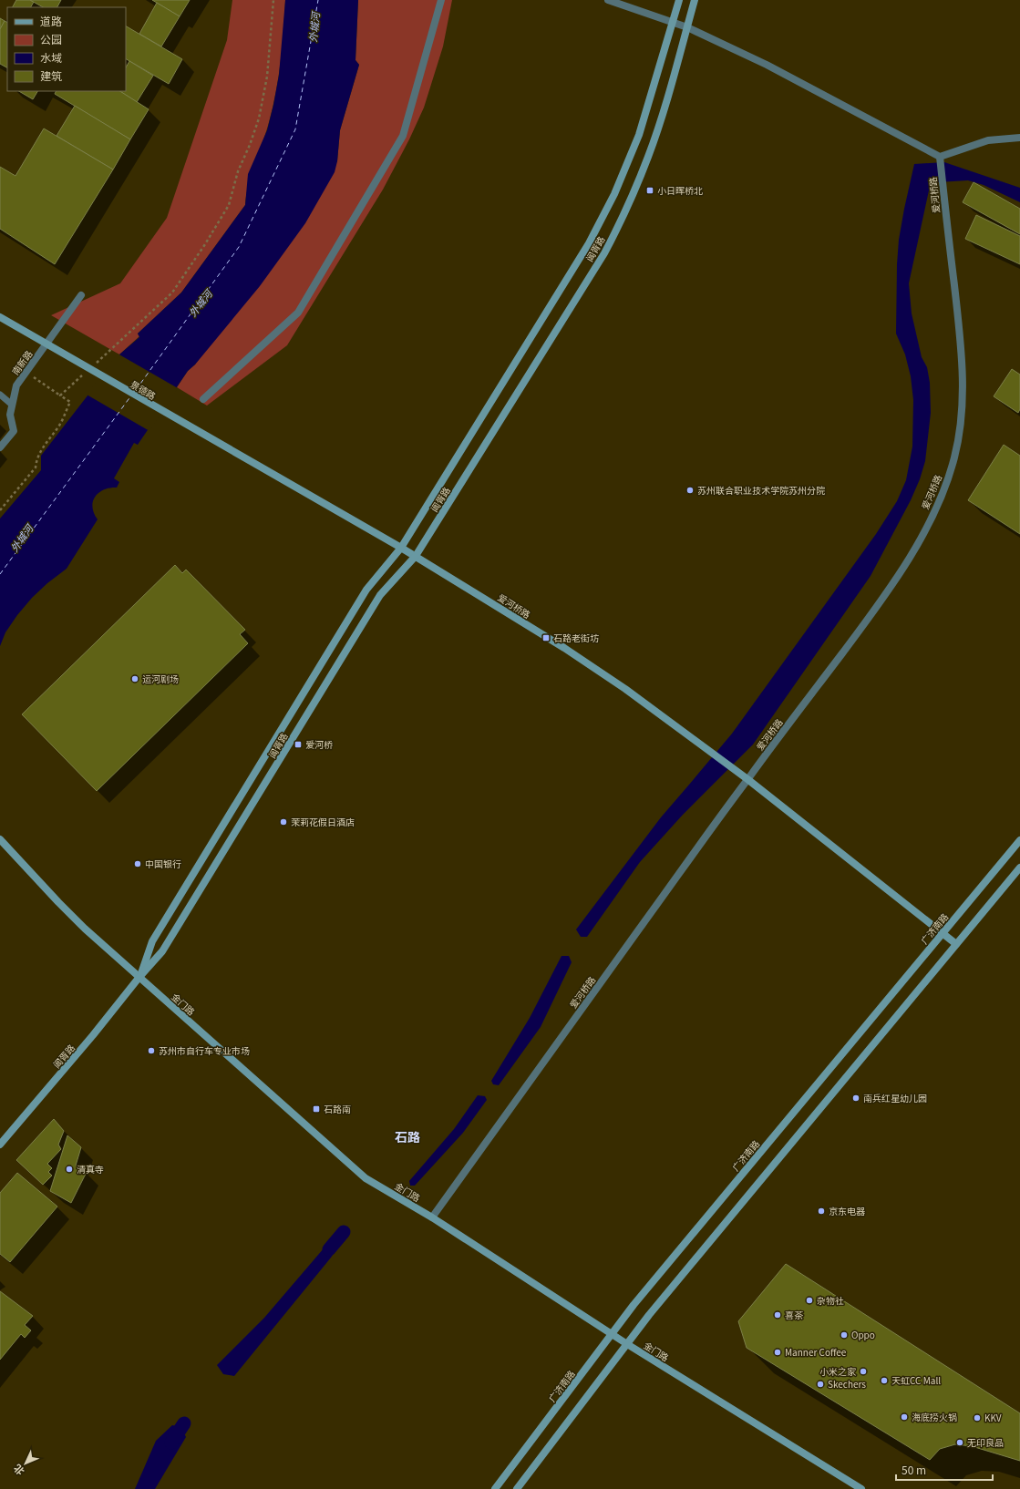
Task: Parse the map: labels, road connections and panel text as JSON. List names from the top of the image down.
{
  "streets": {
    "main road": [
      "爱河桥路",
      "阊胥路",
      "景德路",
      "广济南路",
      "金门路"
    ],
    "street": ["南新路"]
  },
  "crossings": [
    ["爱河桥路", "阊胥路"],
    ["爱河桥路", "景德路"],
    ["爱河桥路", "广济南路"],
    ["爱河桥路", "金门路"],
    ["阊胥路", "金门路"],
    ["广济南路", "金门路"]
  ],
  "districts": ["石路"],
  "water": ["外城河"],
  "places": {
    "transit": [
      "小日晖桥北",
      "石路老街坊",
      "爱河桥",
      "石路南"
    ],
    "other": [
      "苏州联合职业技术学院苏州分院",
      "运河剧场",
      "茉莉花假日酒店",
      "中国银行",
      "苏州市自行车专业市场",
      "南兵红星幼儿园",
      "清真寺",
      "京东电器",
      "杂物社",
      "喜茶",
      "Oppo",
      "Manner Coffee",
      "小米之家",
      "天虹CC Mall",
      "Skechers",
      "海底捞火锅",
      "KKV",
      "无印良品"
    ]
  },
  "legend": [
    "道路",
    "公园",
    "水域",
    "建筑"
  ],
  "scale_bar": "50 m",
  "north": "bottom left"
}
